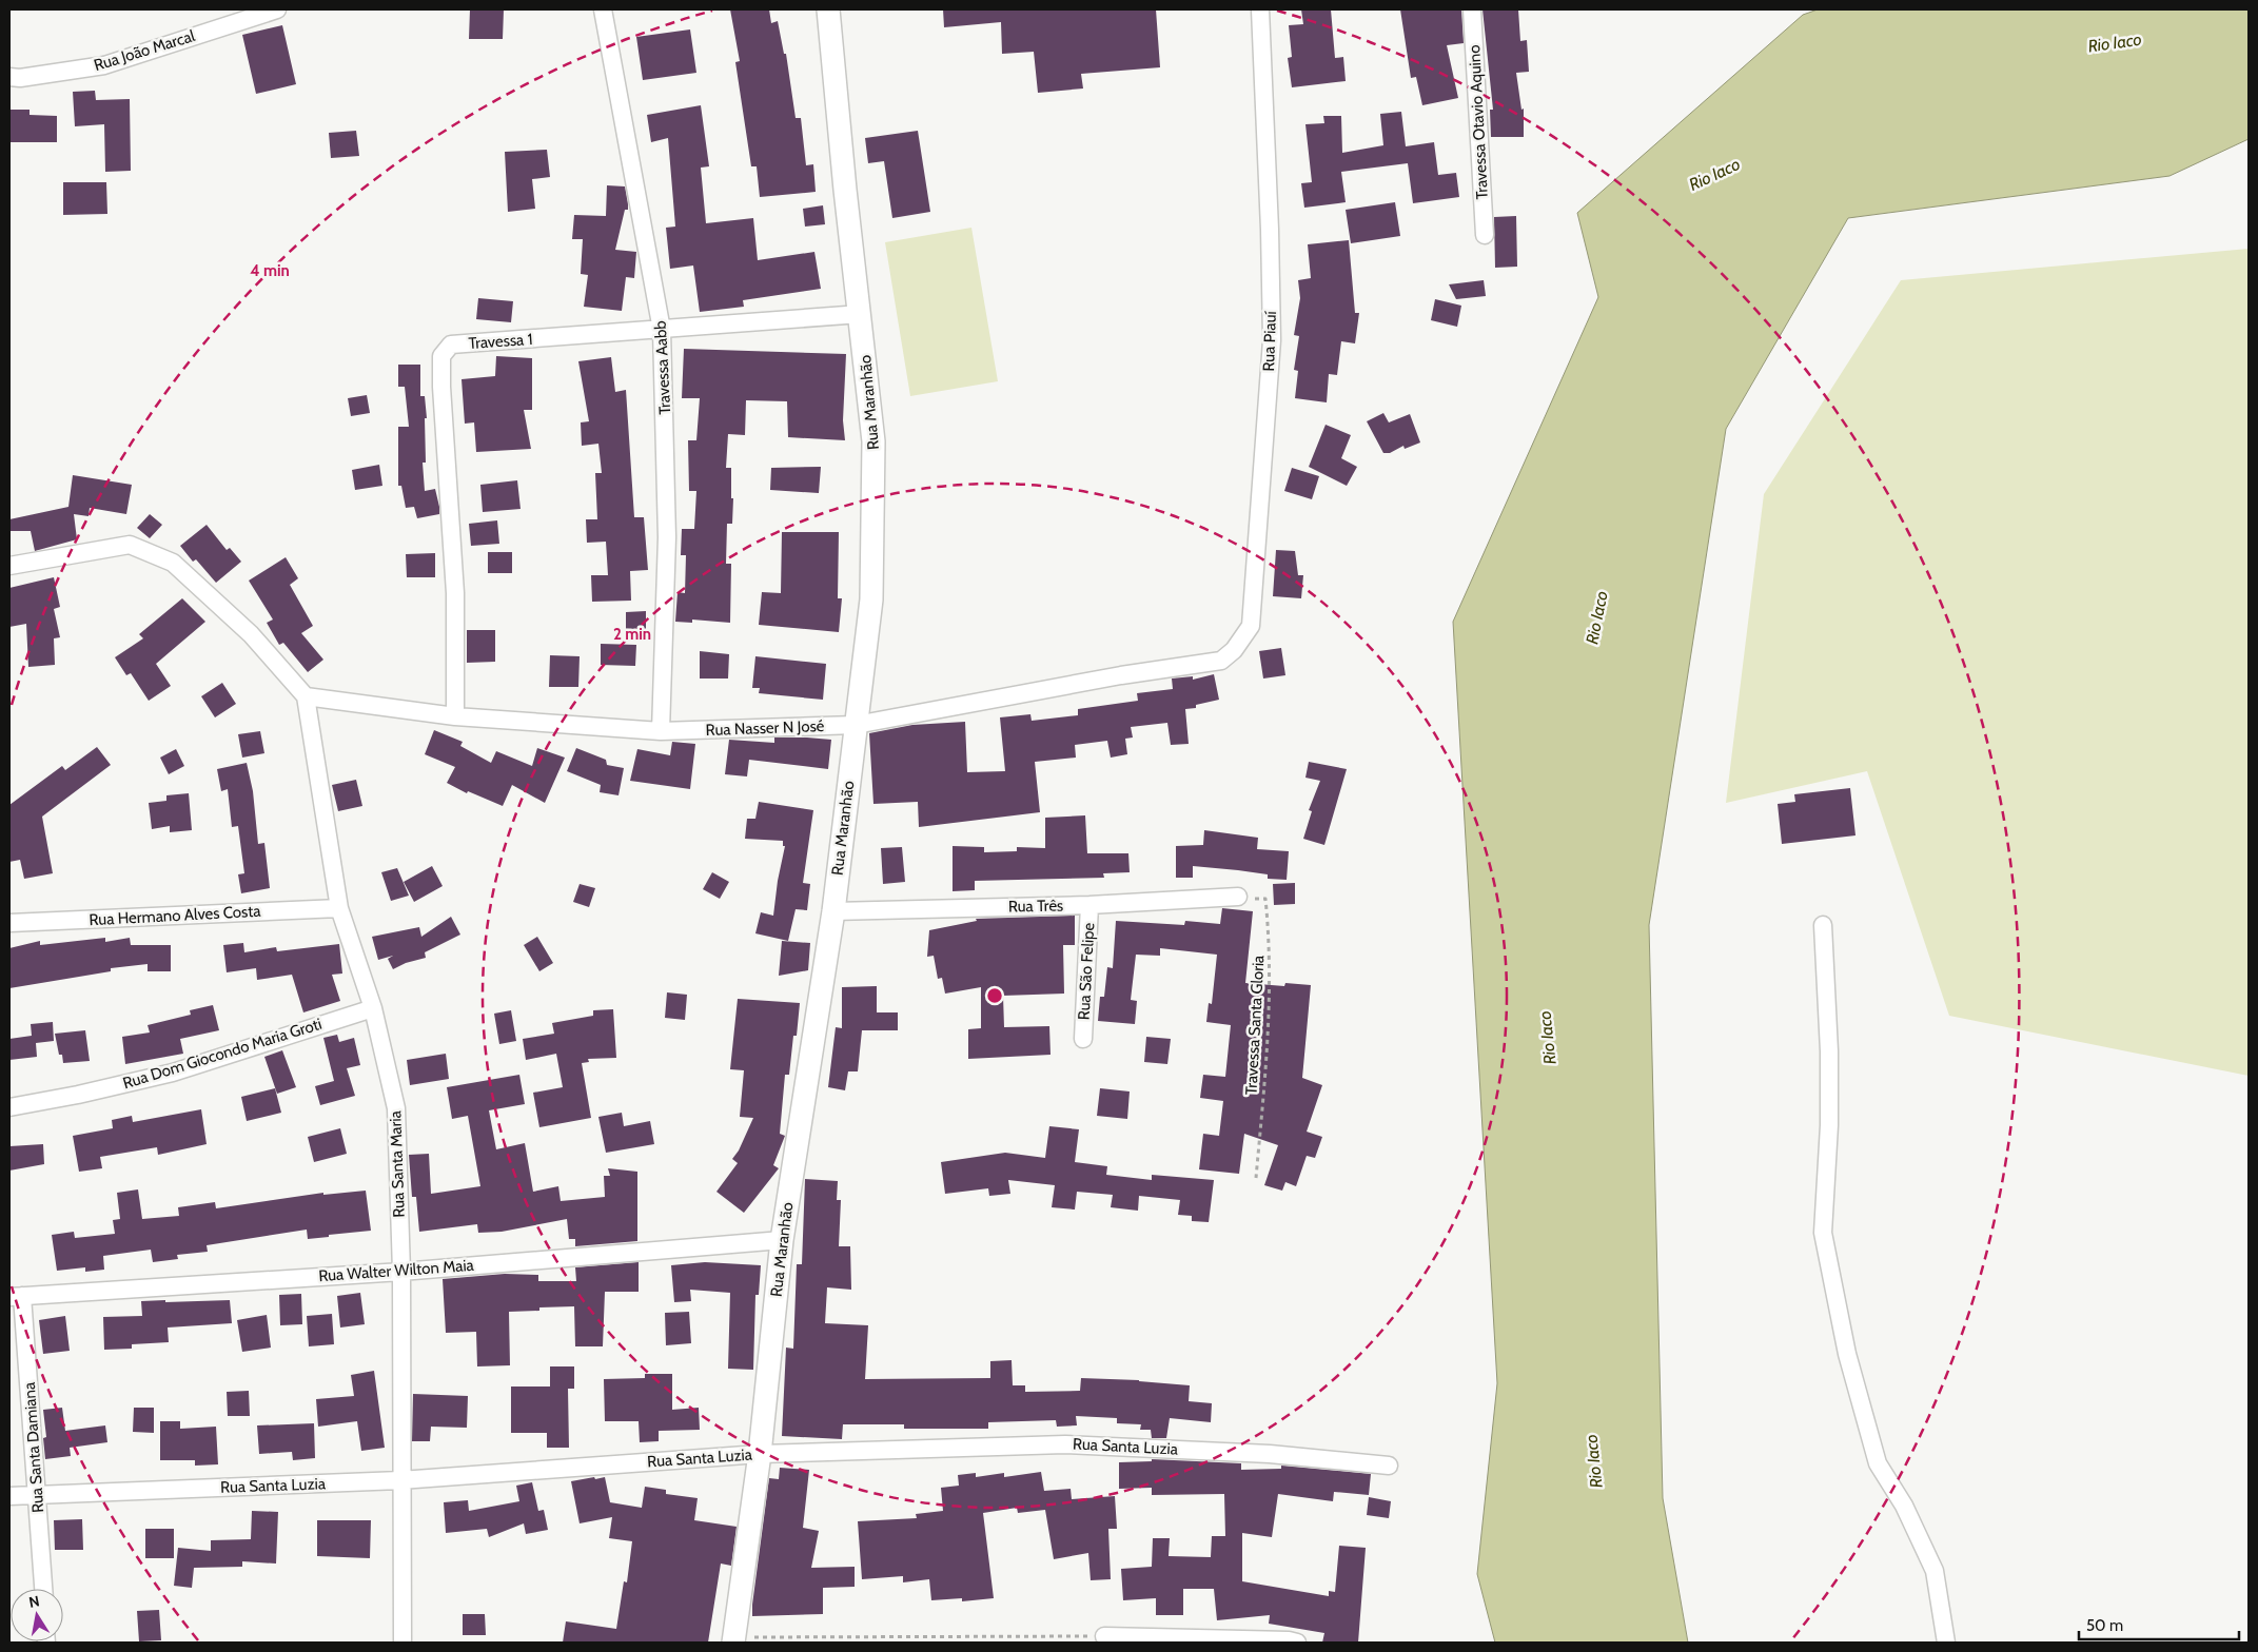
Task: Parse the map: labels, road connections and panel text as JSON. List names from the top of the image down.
{
  "streets": {
    "street": [
      "Rua João Marcal",
      "Travessa Otavio Aquino",
      "Travessa 1",
      "Rua Piauí",
      "Travessa Aabb",
      "Rua Maranhão",
      "Rua Nasser N José",
      "Rua Três",
      "Rua Hermano Alves Costa",
      "Rua São Felipe",
      "Rua Dom Giocondo Maria Groti",
      "Rua Santa Maria",
      "Rua Walter Wilton Maia",
      "Rua Santa Luzia",
      "Rua Santa Damiana"
    ],
    "path": ["Travessa Santa Gloria"]
  },
  "crossings": [
    ["Travessa 1", "Travessa Aabb"],
    ["Travessa 1", "Rua Maranhão"],
    ["Travessa 1", "Rua Nasser N José"],
    ["Rua Piauí", "Rua Nasser N José"],
    ["Travessa Aabb", "Rua Nasser N José"],
    ["Rua Maranhão", "Rua Nasser N José"],
    ["Rua Maranhão", "Rua Três"],
    ["Rua Maranhão", "Rua Walter Wilton Maia"],
    ["Rua Maranhão", "Rua Santa Luzia"],
    ["Rua Nasser N José", "Rua Santa Maria"],
    ["Rua Três", "Rua São Felipe"],
    ["Rua Três", "Travessa Santa Gloria"],
    ["Rua Hermano Alves Costa", "Rua Santa Maria"],
    ["Rua Dom Giocondo Maria Groti", "Rua Santa Maria"],
    ["Rua Santa Maria", "Rua Walter Wilton Maia"],
    ["Rua Santa Maria", "Rua Santa Luzia"],
    ["Rua Walter Wilton Maia", "Rua Santa Damiana"],
    ["Rua Santa Luzia", "Rua Santa Damiana"]
  ],
  "water": ["Rio Iaco"],
  "scale_bar": "50 m",
  "north": "top",
  "rings": ["4 min", "2 min"]
}
